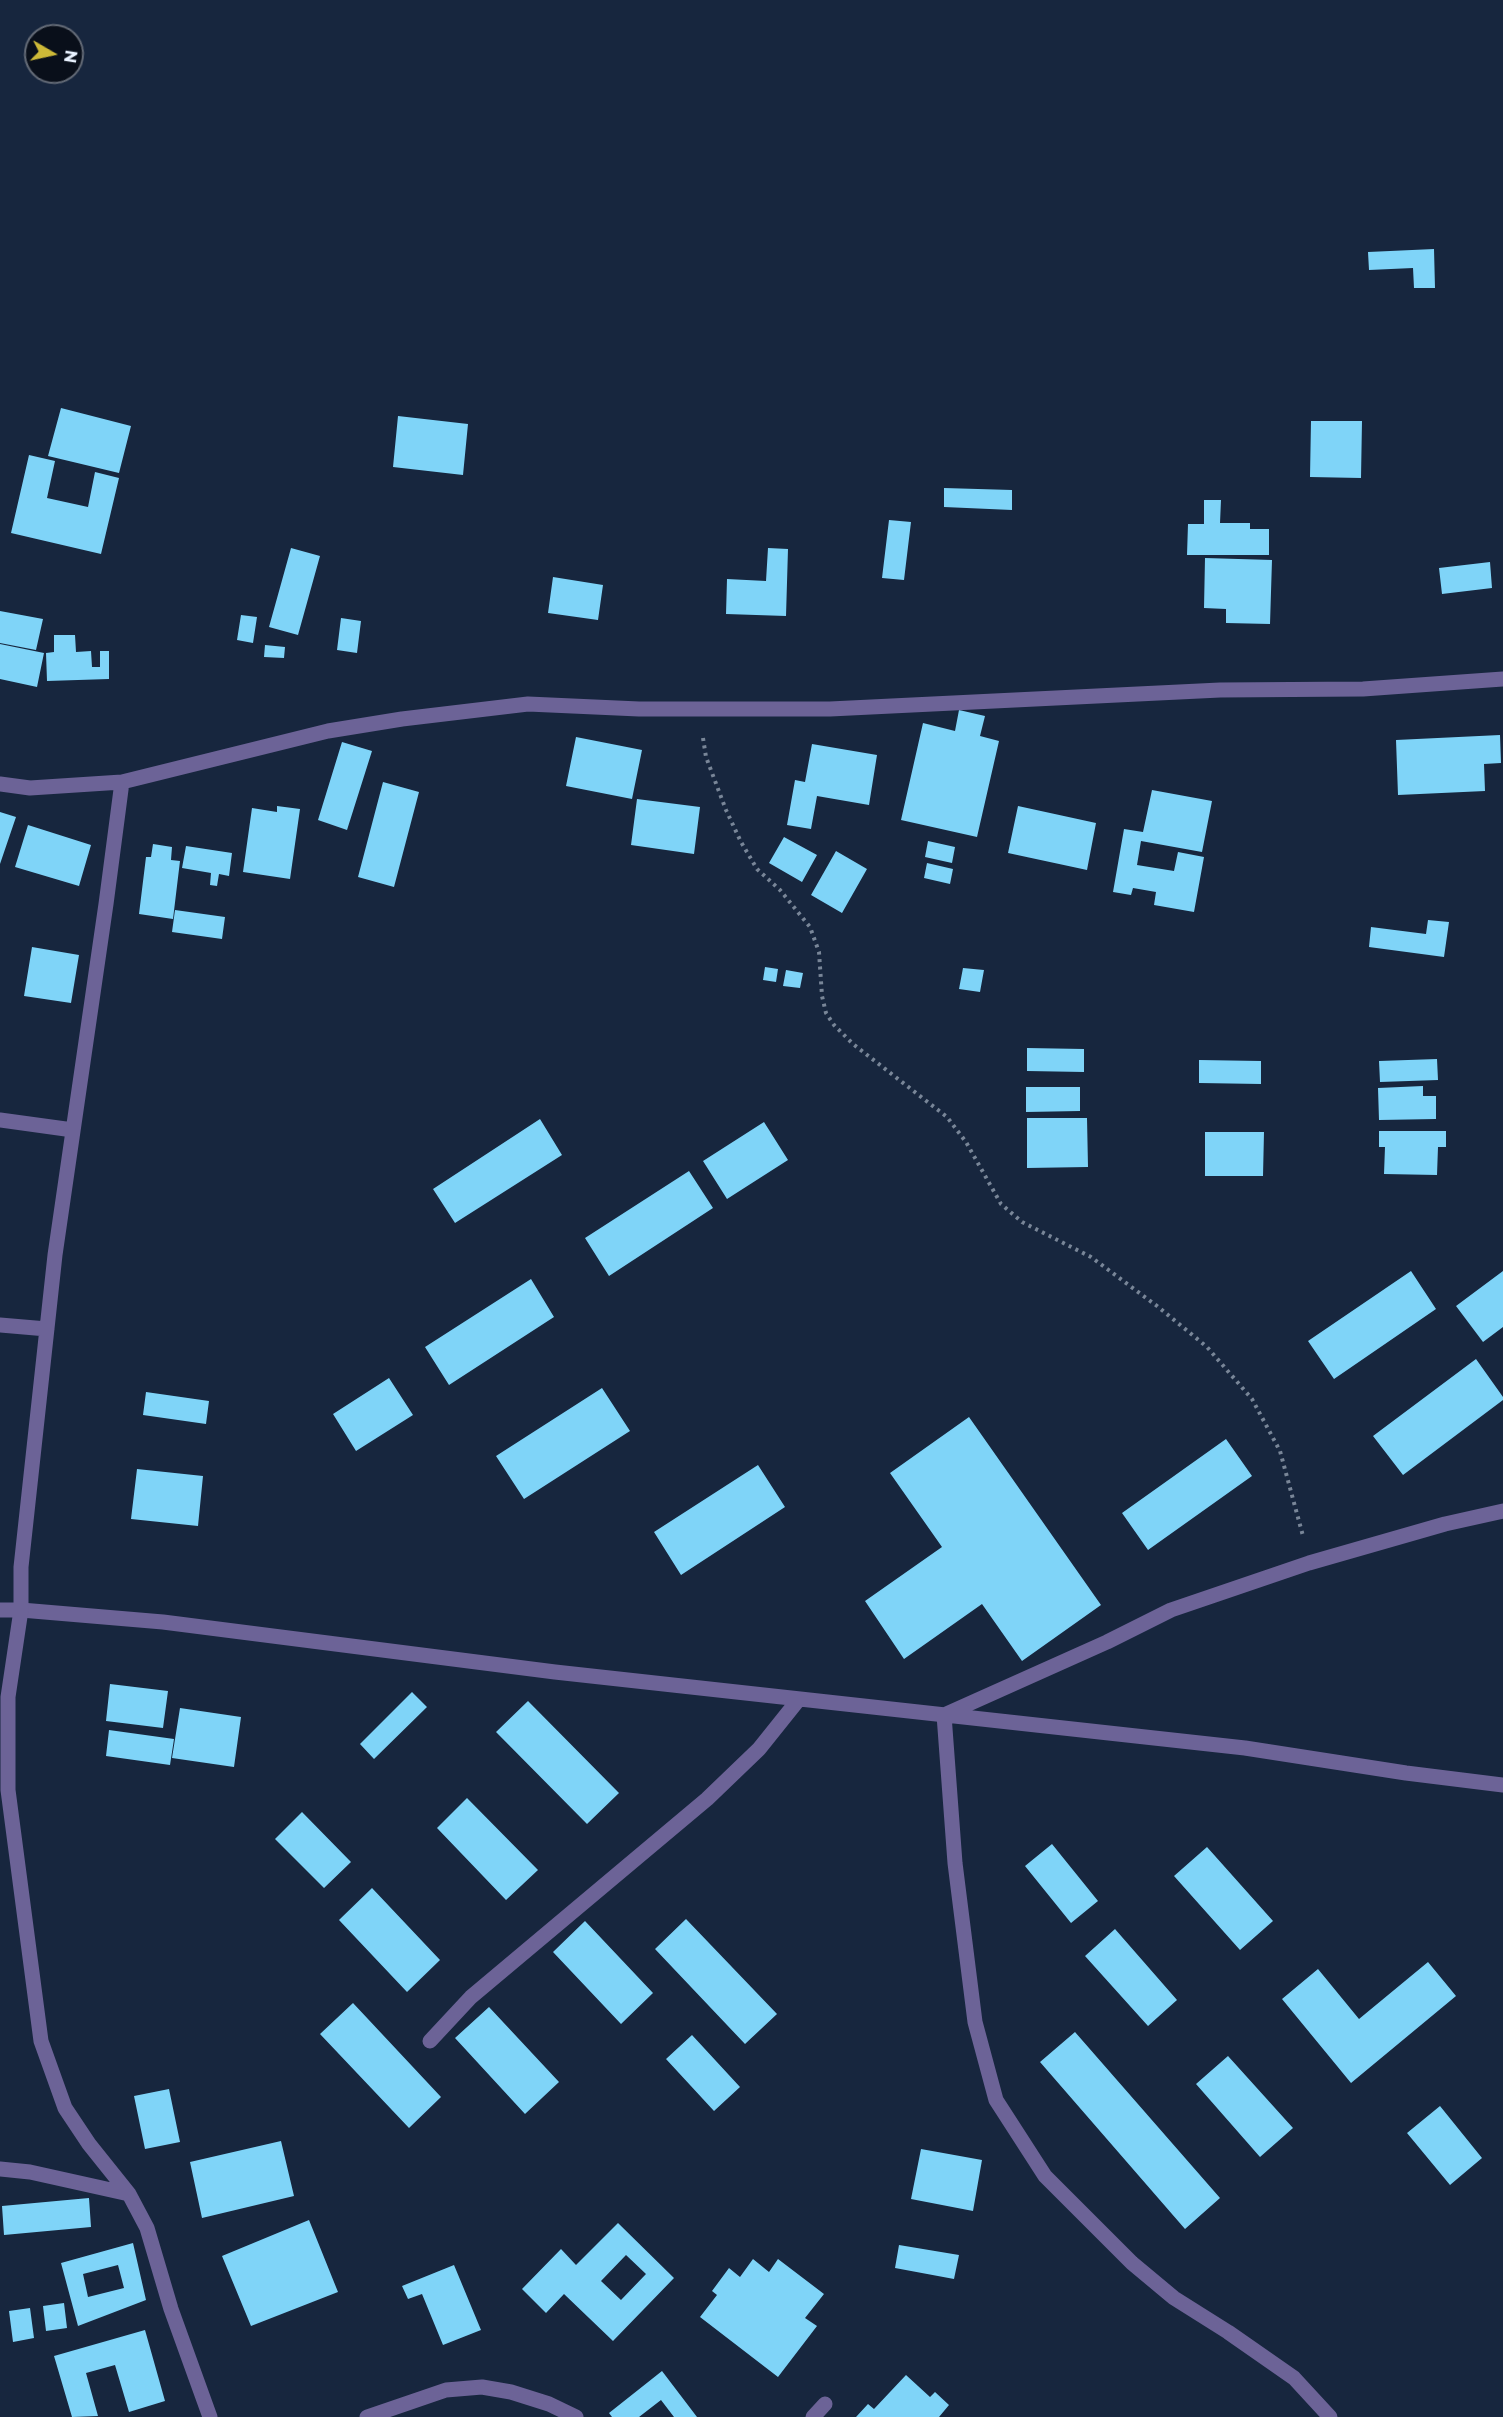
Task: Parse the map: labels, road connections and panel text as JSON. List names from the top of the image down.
{
  "north": "right"
}
